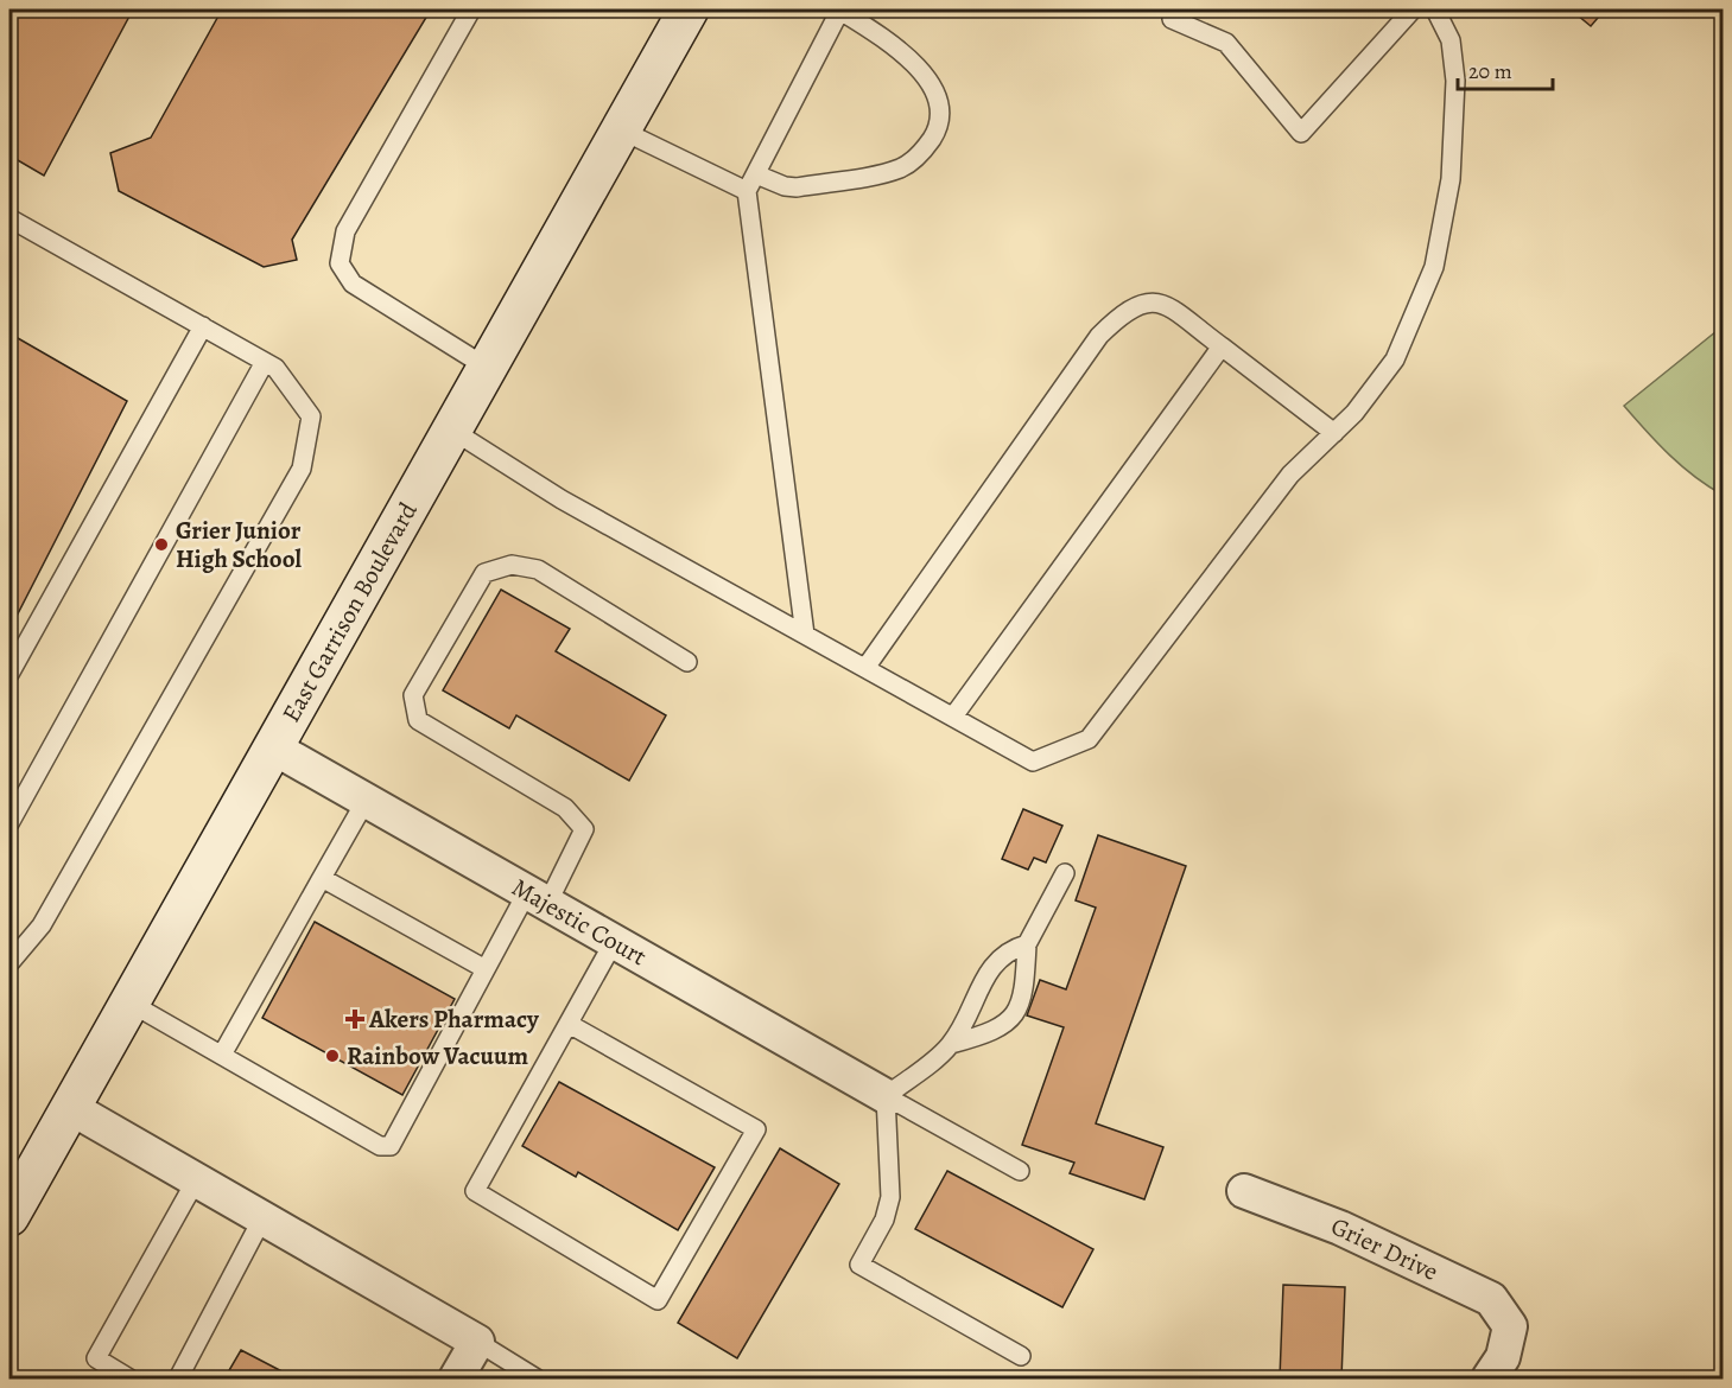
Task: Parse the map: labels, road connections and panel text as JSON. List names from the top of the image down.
{
  "streets": {
    "main road": ["East Garrison Boulevard"],
    "street": ["Majestic Court", "Grier Drive"]
  },
  "crossings": [
    ["East Garrison Boulevard", "Majestic Court"]
  ],
  "places": {
    "other": ["Grier Junior High School", "Rainbow Vacuum"],
    "health": ["Akers Pharmacy"]
  },
  "scale_bar": "20 m"
}
